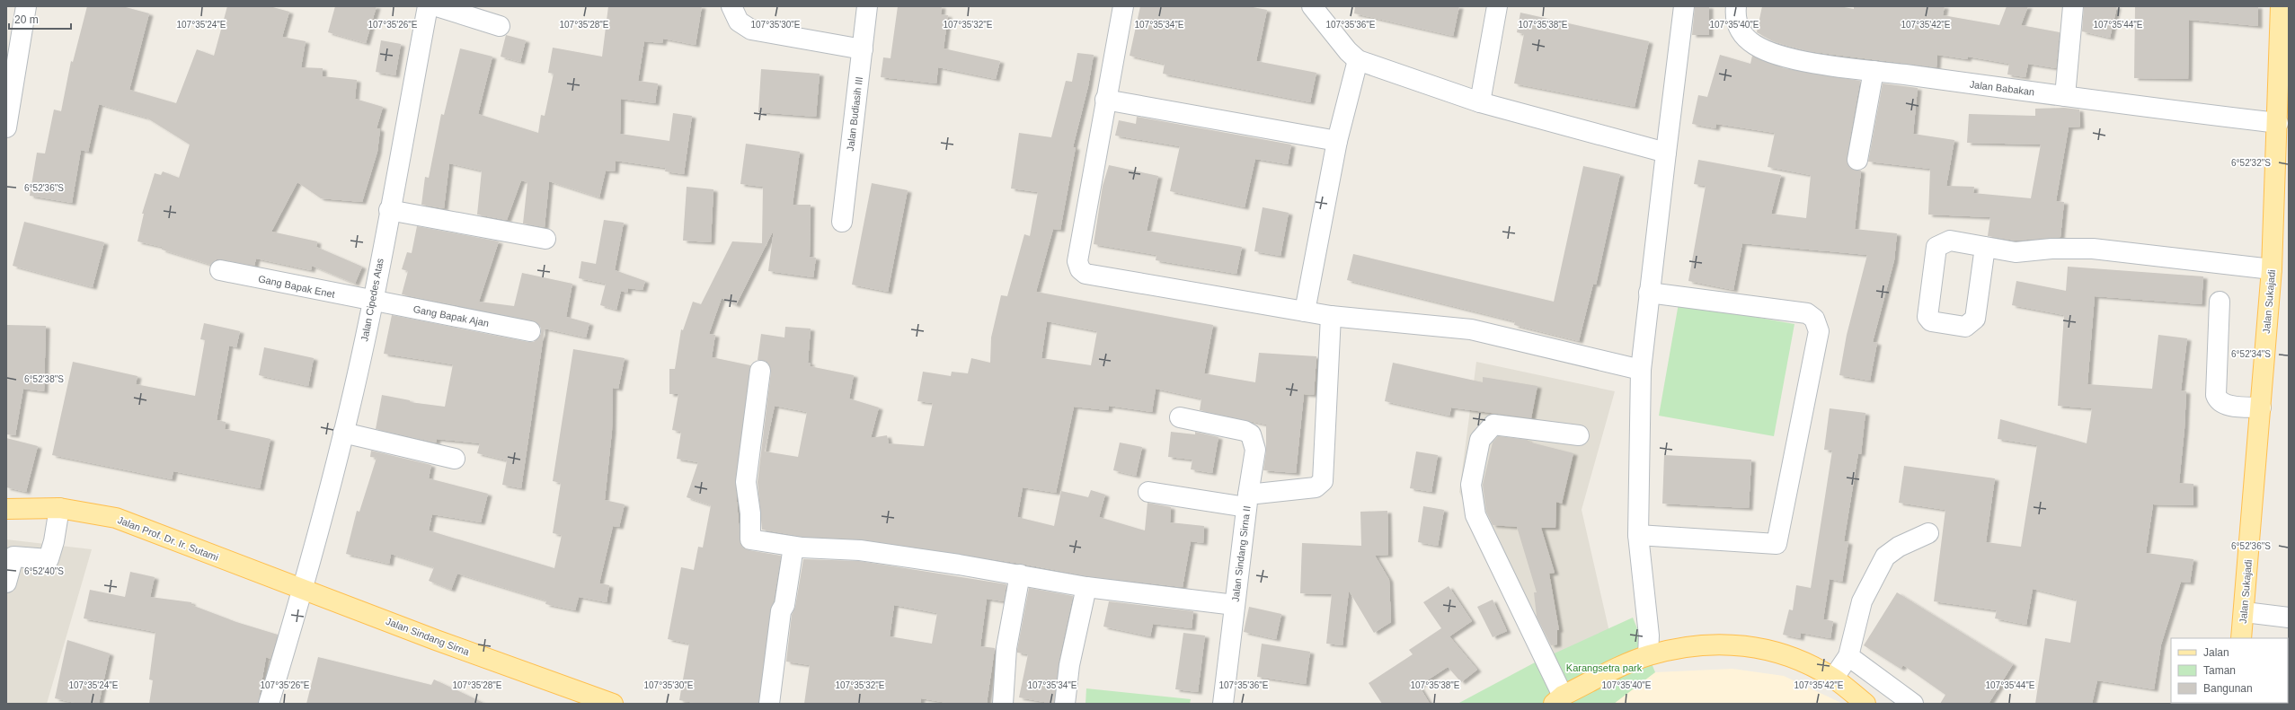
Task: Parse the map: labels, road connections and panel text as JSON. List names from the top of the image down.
{
  "streets": {
    "main road": ["Jalan Sukajadi", "Jalan Prof. Dr. Ir. Sutami", "Jalan Sindang Sirna"],
    "street": [
      "Jalan Babakan",
      "Jalan Budiasih III",
      "Gang Bapak Enet",
      "Jalan Cipedes Atas",
      "Gang Bapak Ajan",
      "Jalan Sindang Sirna II"
    ]
  },
  "crossings": [
    ["Jalan Babakan", "Jalan Sukajadi"],
    ["Gang Bapak Enet", "Jalan Cipedes Atas"],
    ["Gang Bapak Enet", "Gang Bapak Ajan"],
    ["Jalan Cipedes Atas", "Gang Bapak Ajan"],
    ["Jalan Cipedes Atas", "Jalan Prof. Dr. Ir. Sutami"],
    ["Jalan Cipedes Atas", "Jalan Sindang Sirna"],
    ["Jalan Prof. Dr. Ir. Sutami", "Jalan Sindang Sirna"]
  ],
  "parks": ["Karangsetra park"],
  "legend": ["Jalan", "Taman", "Bangunan"],
  "scale_bar": "20 m",
  "coordinates": [
    "107°35'24\"E",
    "107°35'26\"E",
    "107°35'28\"E",
    "107°35'30\"E",
    "107°35'32\"E",
    "107°35'34\"E",
    "107°35'36\"E",
    "107°35'38\"E",
    "107°35'40\"E",
    "107°35'42\"E",
    "107°35'44\"E",
    "6°52'32\"S",
    "6°52'36\"S",
    "6°52'34\"S",
    "6°52'38\"S",
    "6°52'40\"S"
  ]
}
